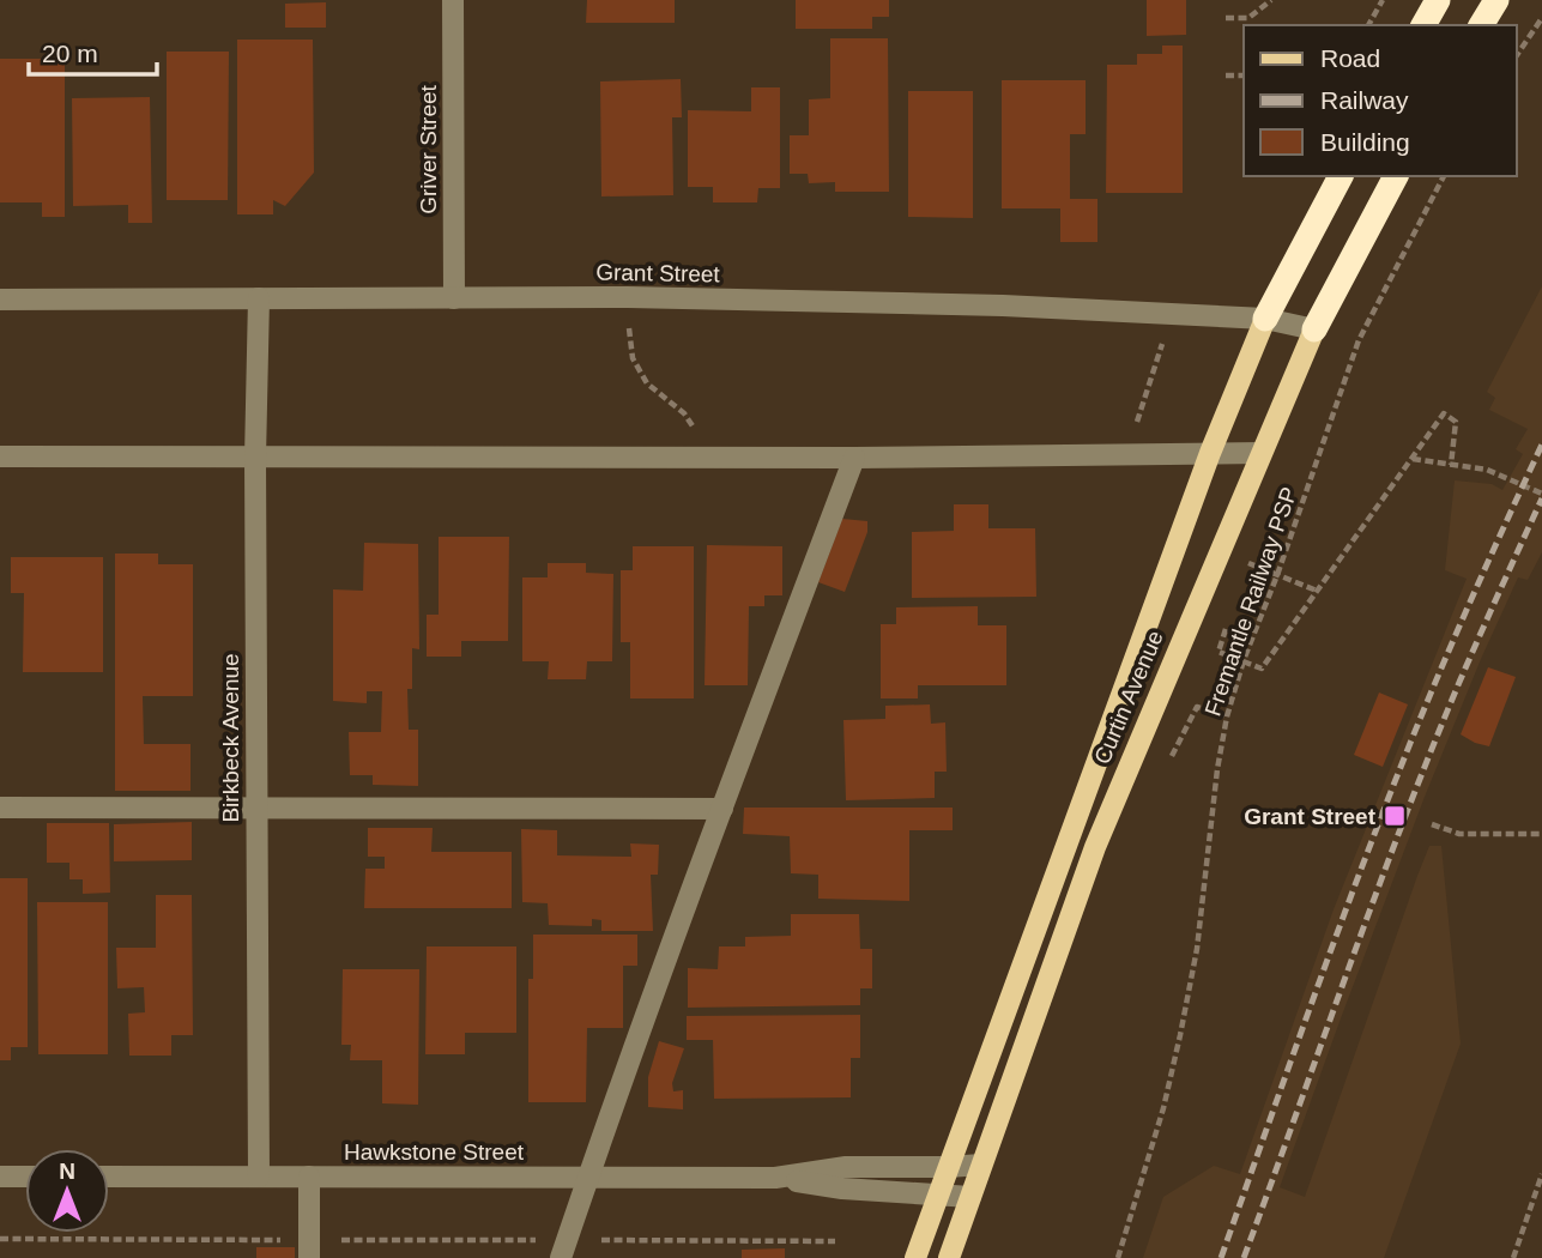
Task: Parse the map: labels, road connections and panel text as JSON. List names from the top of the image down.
{
  "streets": {
    "highway": ["Curtin Avenue"],
    "street": [
      "Griver Street",
      "Grant Street",
      "Birkbeck Avenue",
      "Hawkstone Street"
    ],
    "path": ["Fremantle Railway PSP"]
  },
  "crossings": [
    ["Griver Street", "Grant Street"],
    ["Grant Street", "Curtin Avenue"],
    ["Grant Street", "Birkbeck Avenue"],
    ["Curtin Avenue", "Hawkstone Street"],
    ["Birkbeck Avenue", "Hawkstone Street"]
  ],
  "places": {
    "transit": ["Grant Street"]
  },
  "legend": ["Road", "Railway", "Building"],
  "scale_bar": "20 m",
  "north": "top"
}
